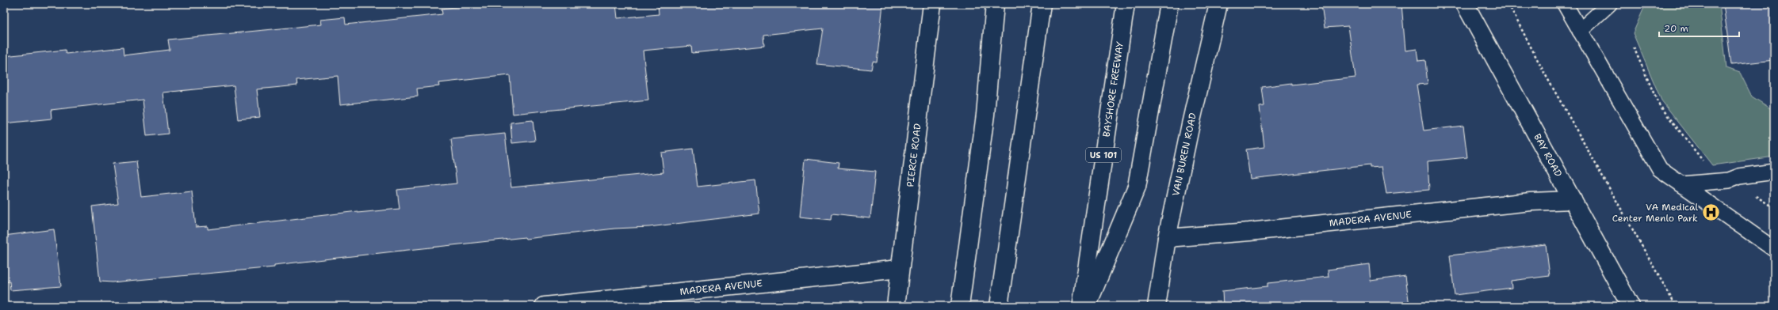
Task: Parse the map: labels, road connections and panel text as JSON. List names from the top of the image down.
{
  "streets": {
    "main road": [
      "BAYSHORE FREEWAY",
      "VAN BUREN ROAD",
      "PIERCE ROAD",
      "US 101",
      "BAY ROAD",
      "MADERA AVENUE"
    ]
  },
  "crossings": [
    ["VAN BUREN ROAD", "MADERA AVENUE"],
    ["PIERCE ROAD", "MADERA AVENUE"],
    ["BAY ROAD", "MADERA AVENUE"]
  ],
  "places": {
    "hospital": ["VA Medical Center Menlo Park"]
  },
  "scale_bar": "20 m"
}
